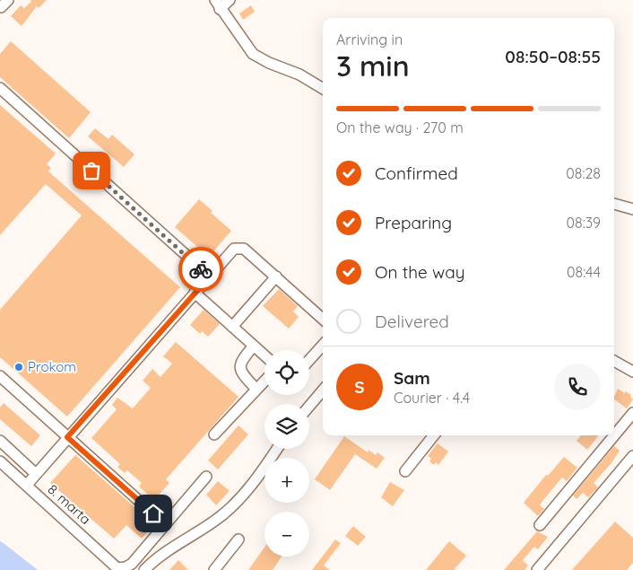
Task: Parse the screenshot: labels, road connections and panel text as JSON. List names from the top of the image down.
{
  "streets": {
    "street": ["8. marta"]
  },
  "places": ["Prokom"],
  "page": {
    "heading": ["3 min", "Arriving in", "08:50–08:55"],
    "panel": ["Sam", "Courier · 4.4"],
    "bar": "On the way · 270 m",
    "list": [
      ["Confirmed", "08:28"],
      ["Preparing", "08:39"],
      ["On the way", "08:44"],
      "Delivered"
    ],
    "map_buttons": ["+", "−"],
    "round": "S"
  }
}
